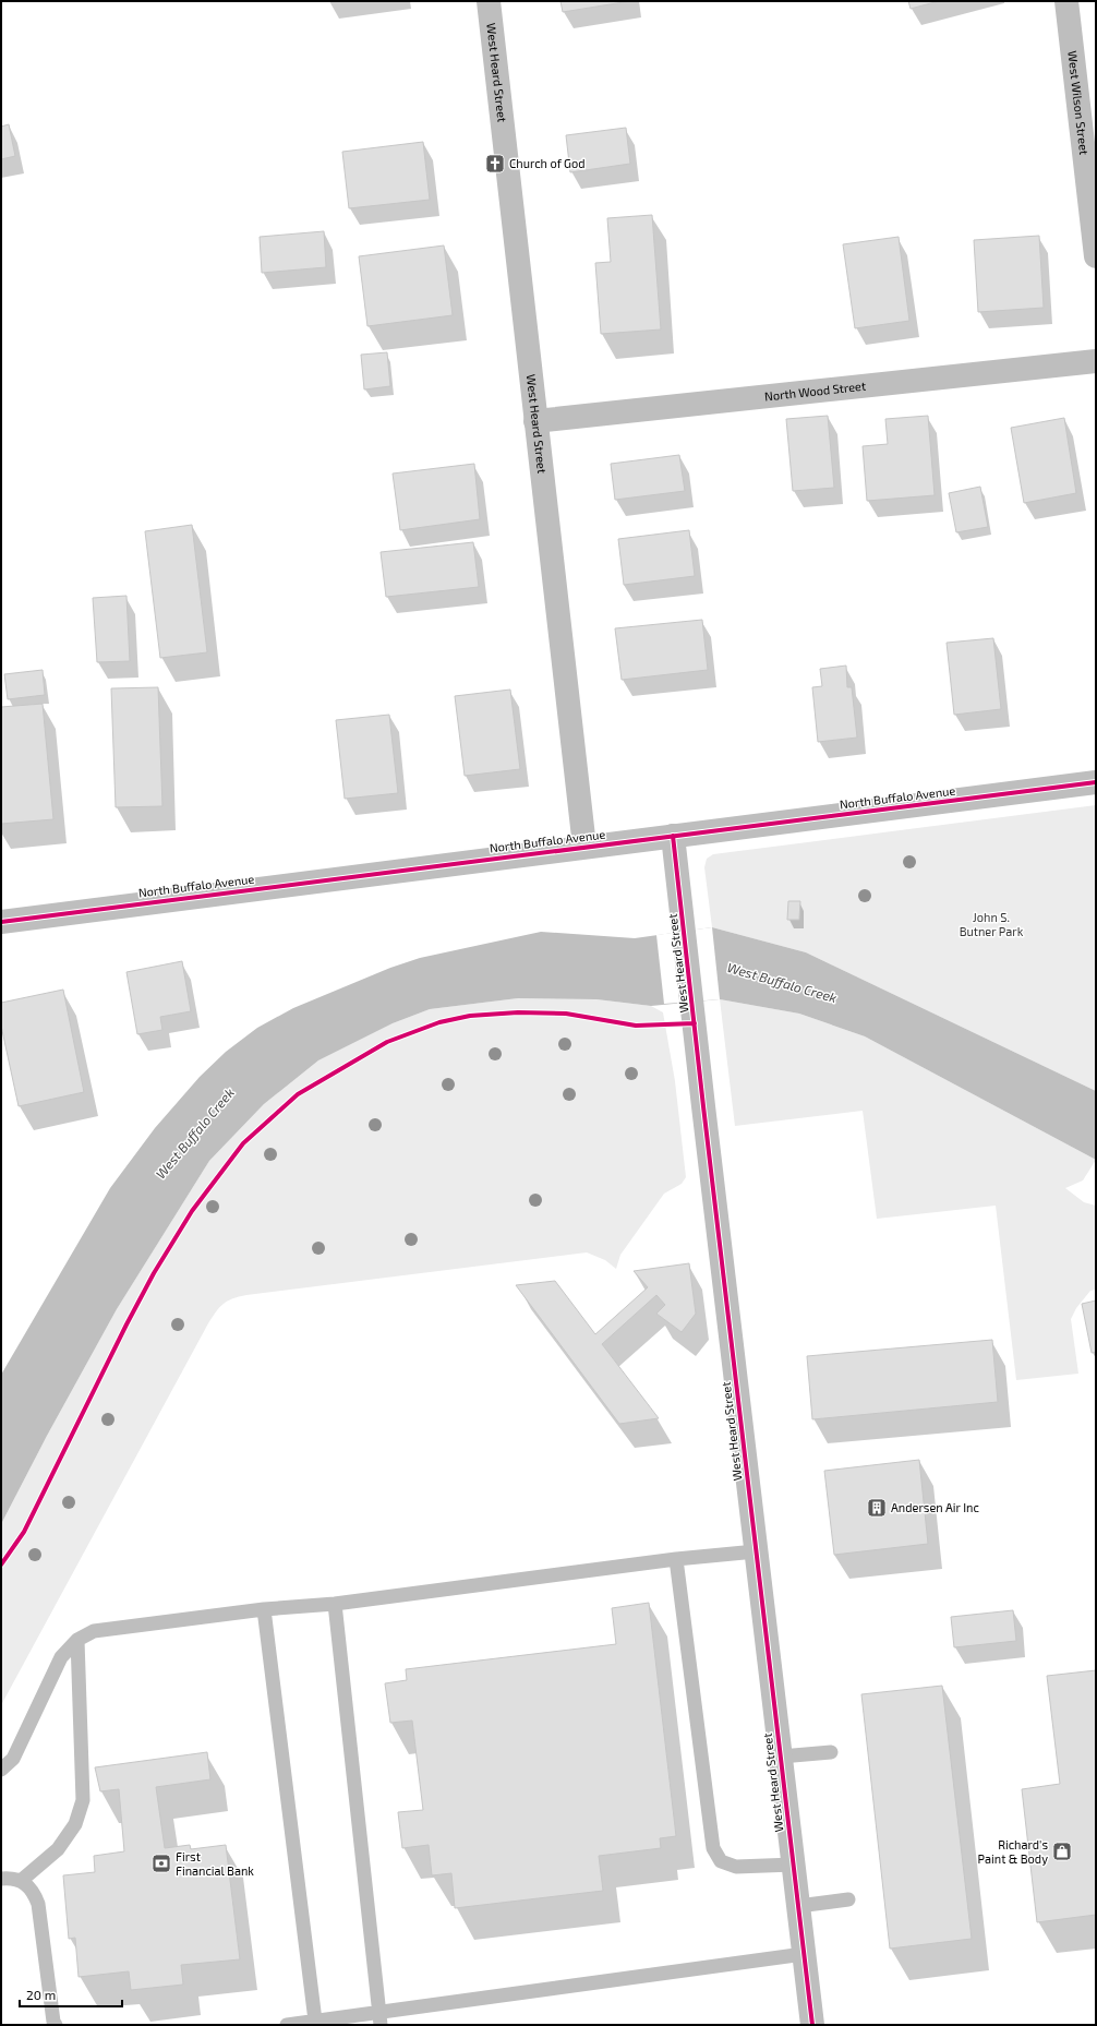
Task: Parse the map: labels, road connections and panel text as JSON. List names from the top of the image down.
{
  "streets": {
    "street": [
      "West Heard Street",
      "West Wilson Street",
      "North Wood Street",
      "North Buffalo Avenue"
    ]
  },
  "crossings": [
    ["West Heard Street", "North Wood Street"],
    ["West Heard Street", "North Buffalo Avenue"]
  ],
  "water": ["West Buffalo Creek"],
  "parks": ["John S. Butner Park"],
  "places": {
    "church": ["Church of God"],
    "building": ["Andersen Air Inc"],
    "shop": ["Richard's Paint & Body"],
    "bank": ["First Financial Bank"]
  },
  "scale_bar": "20 m"
}
